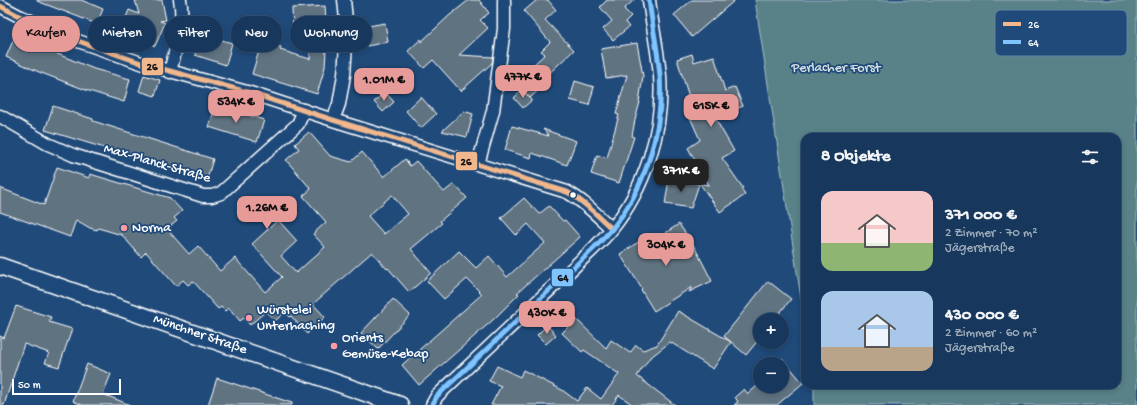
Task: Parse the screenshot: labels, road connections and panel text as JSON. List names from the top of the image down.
{
  "streets": {
    "main road": ["Münchner Straße"],
    "street": ["Max-Planck-Straße"]
  },
  "parks": ["Perlacher Forst"],
  "places": ["Norma", "Würstelei Unterhaching", "Orients Gemüse-Kebap"],
  "lines": ["transit line 64", "transit line 26"],
  "legend": ["26", "64"],
  "scale_bar": "50 m",
  "page": {
    "chip": [
      "Kaufen",
      "Mieten",
      "Filter",
      "Neu",
      "Wohnung"
    ],
    "price": [
      "477K €",
      "1.01M €",
      "534K €",
      "615K €",
      "371K €",
      "1.26M €",
      "304K €",
      "430K €"
    ],
    "heading": "8 Objekte",
    "list": [
      {
        "name": "371 000 €",
        "note": "2 Zimmer · 70 m² · Jägerstraße"
      },
      {
        "name": "430 000 €",
        "note": "2 Zimmer · 60 m² · Jägerstraße"
      }
    ],
    "map_buttons": ["+", "−"],
    "scale": "50 m"
  }
}
